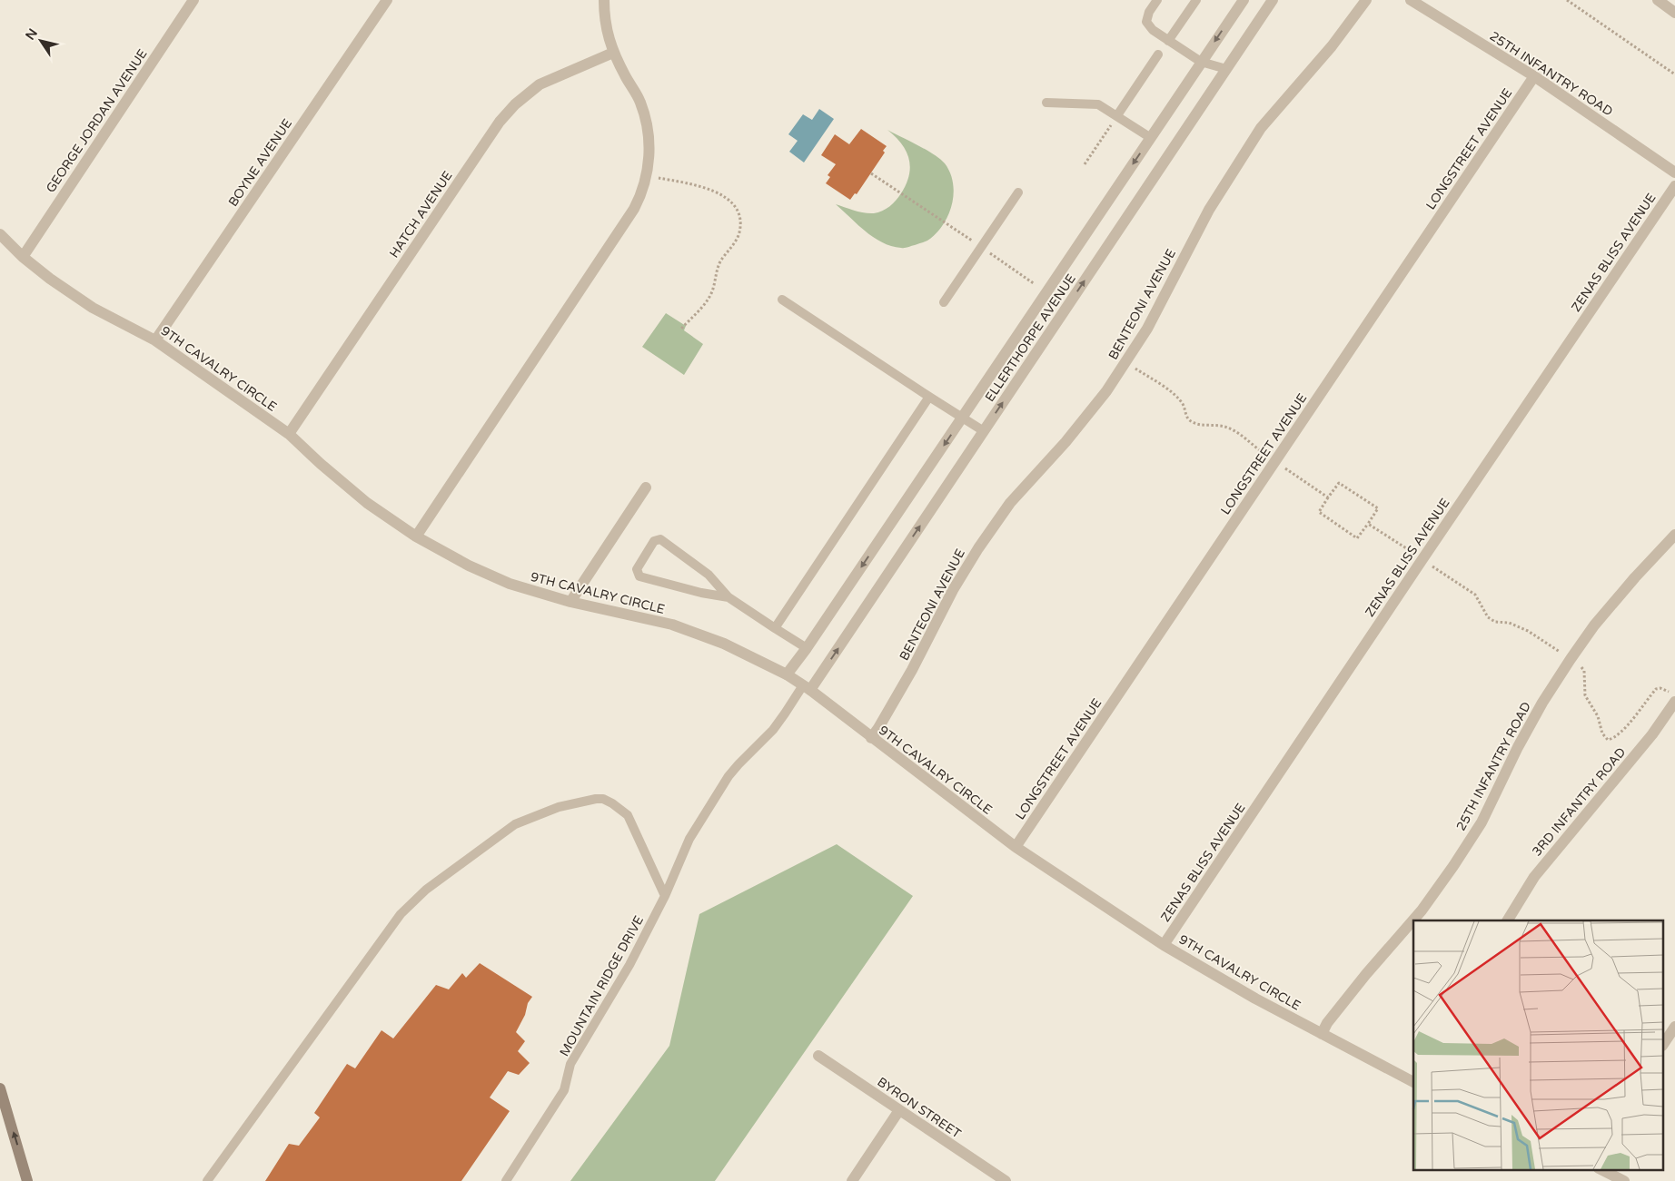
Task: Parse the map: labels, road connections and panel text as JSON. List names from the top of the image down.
{
  "streets": {
    "street": [
      "25TH INFANTRY ROAD",
      "GEORGE JORDAN AVENUE",
      "LONGSTREET AVENUE",
      "BOYNE AVENUE",
      "HATCH AVENUE",
      "ZENAS BLISS AVENUE",
      "BENTEONI AVENUE",
      "ELLERTHORPE AVENUE",
      "9TH CAVALRY CIRCLE",
      "3RD INFANTRY ROAD",
      "BYRON STREET"
    ],
    "lane": ["MOUNTAIN RIDGE DRIVE"]
  },
  "crossings": [
    ["25TH INFANTRY ROAD", "LONGSTREET AVENUE"],
    ["25TH INFANTRY ROAD", "9TH CAVALRY CIRCLE"],
    ["GEORGE JORDAN AVENUE", "9TH CAVALRY CIRCLE"],
    ["LONGSTREET AVENUE", "9TH CAVALRY CIRCLE"],
    ["BOYNE AVENUE", "9TH CAVALRY CIRCLE"],
    ["HATCH AVENUE", "9TH CAVALRY CIRCLE"],
    ["ZENAS BLISS AVENUE", "9TH CAVALRY CIRCLE"],
    ["BENTEONI AVENUE", "9TH CAVALRY CIRCLE"],
    ["ELLERTHORPE AVENUE", "9TH CAVALRY CIRCLE"],
    ["ELLERTHORPE AVENUE", "MOUNTAIN RIDGE DRIVE"],
    ["9TH CAVALRY CIRCLE", "MOUNTAIN RIDGE DRIVE"]
  ],
  "north": "top left"
}
